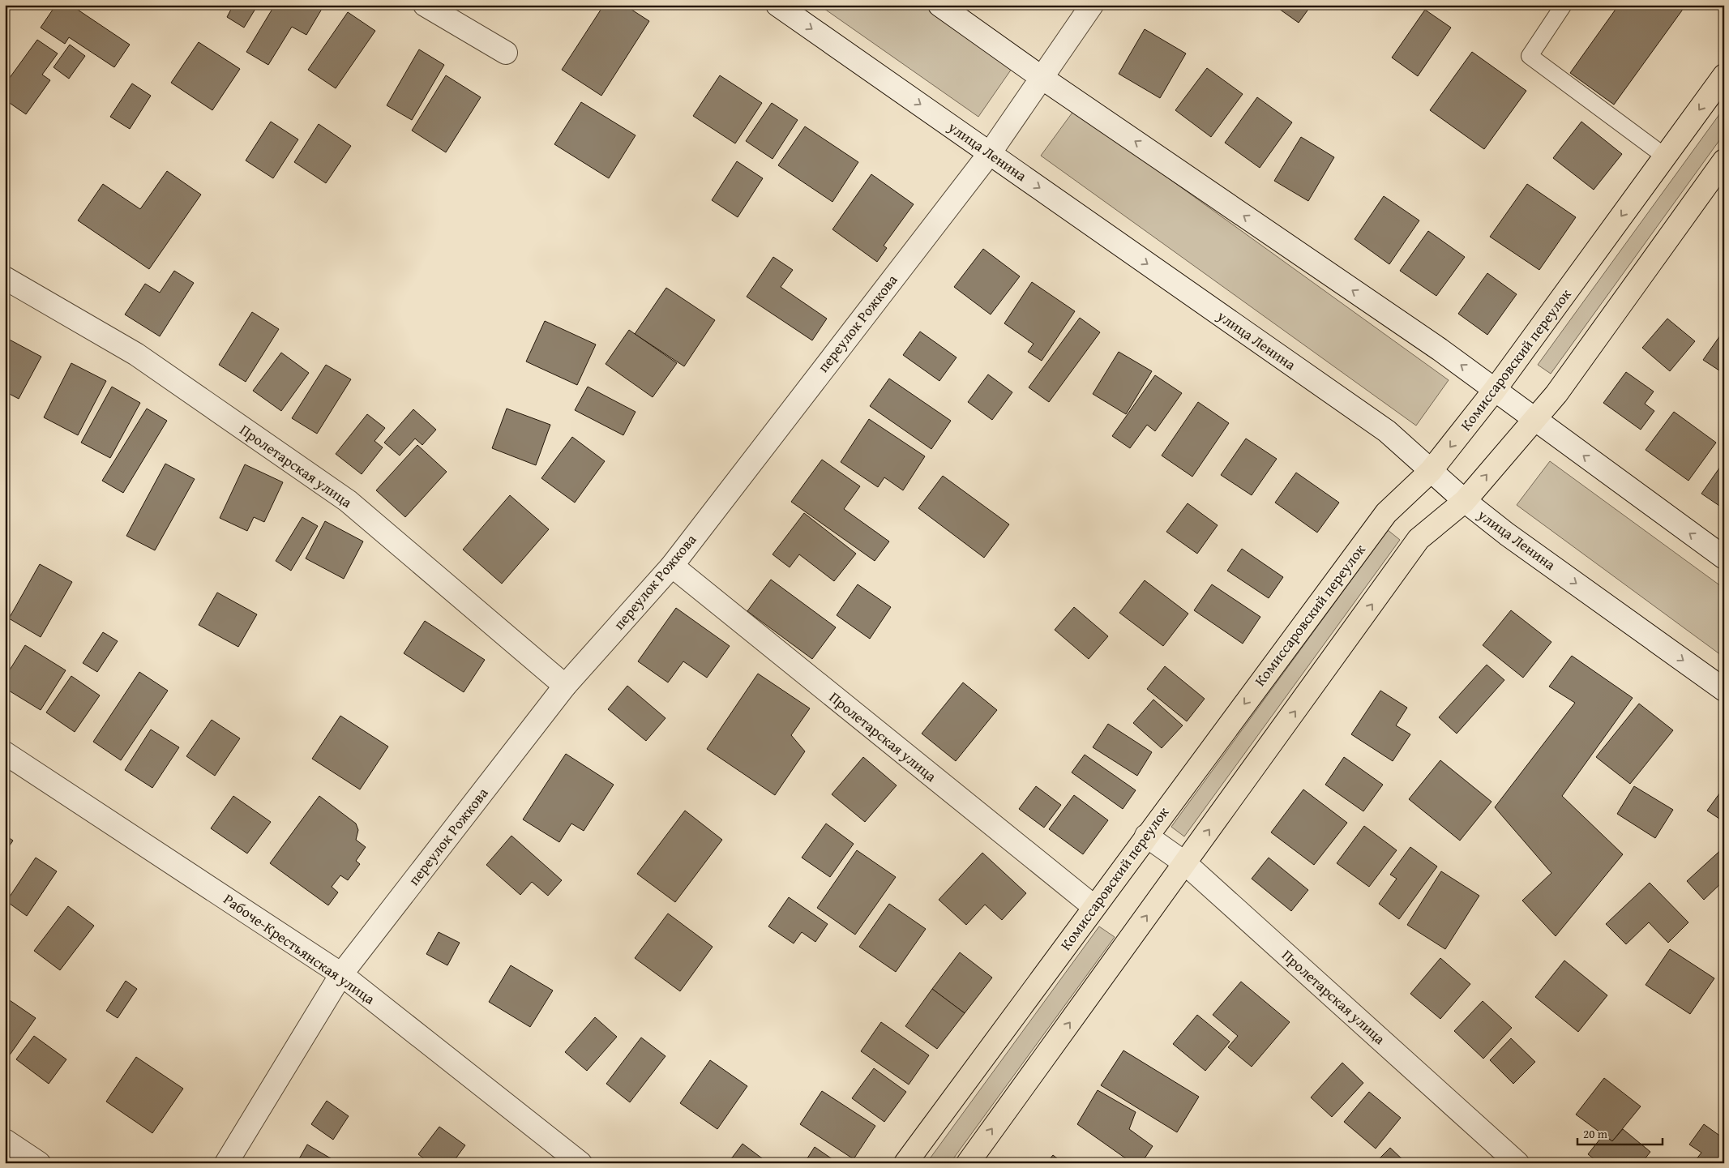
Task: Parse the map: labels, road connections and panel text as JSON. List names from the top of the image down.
{
  "streets": {
    "main road": ["Комиссаровский переулок"],
    "street": [
      "улица Ленина",
      "переулок Рожкова",
      "Пролетарская улица",
      "Рабоче-Крестьянская улица"
    ]
  },
  "crossings": [
    ["улица Ленина", "переулок Рожкова"],
    ["улица Ленина", "Комиссаровский переулок"],
    ["переулок Рожкова", "Пролетарская улица"],
    ["переулок Рожкова", "Рабоче-Крестьянская улица"],
    ["Комиссаровский переулок", "Пролетарская улица"]
  ],
  "scale_bar": "20 m"
}
